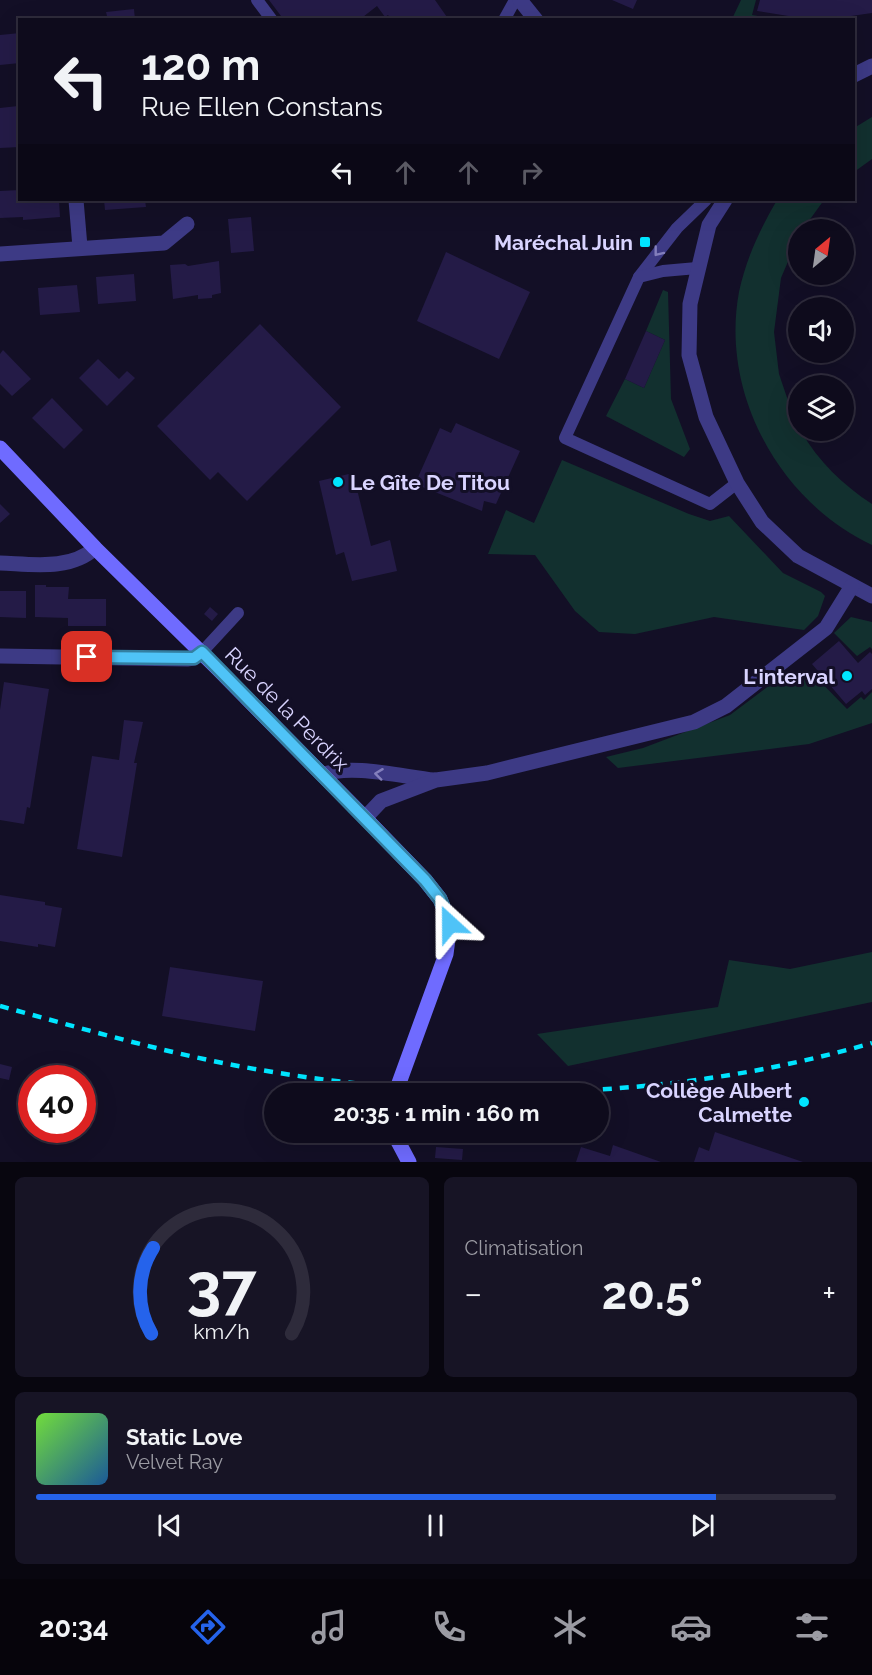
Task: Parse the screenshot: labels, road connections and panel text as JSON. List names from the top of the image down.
{
  "streets": {
    "street": ["Rue de la Perdrix"]
  },
  "places": {
    "transit": ["Maréchal Juin"],
    "other": ["Le Gîte De Titou", "L'interval", "Collège Albert Calmette"]
  },
  "north": "top right",
  "page": {
    "turn": ["120 m", "Rue Ellen Constans"],
    "limit": "40",
    "trip": "20:35 · 1 min · 160 m",
    "tile": "Climatisation",
    "heat": ["−", "20.5°", "+"],
    "song": ["Static Love", "Velvet Ray"],
    "tabs": "20:34",
    "gauge": ["37", "km/h"]
  }
}
